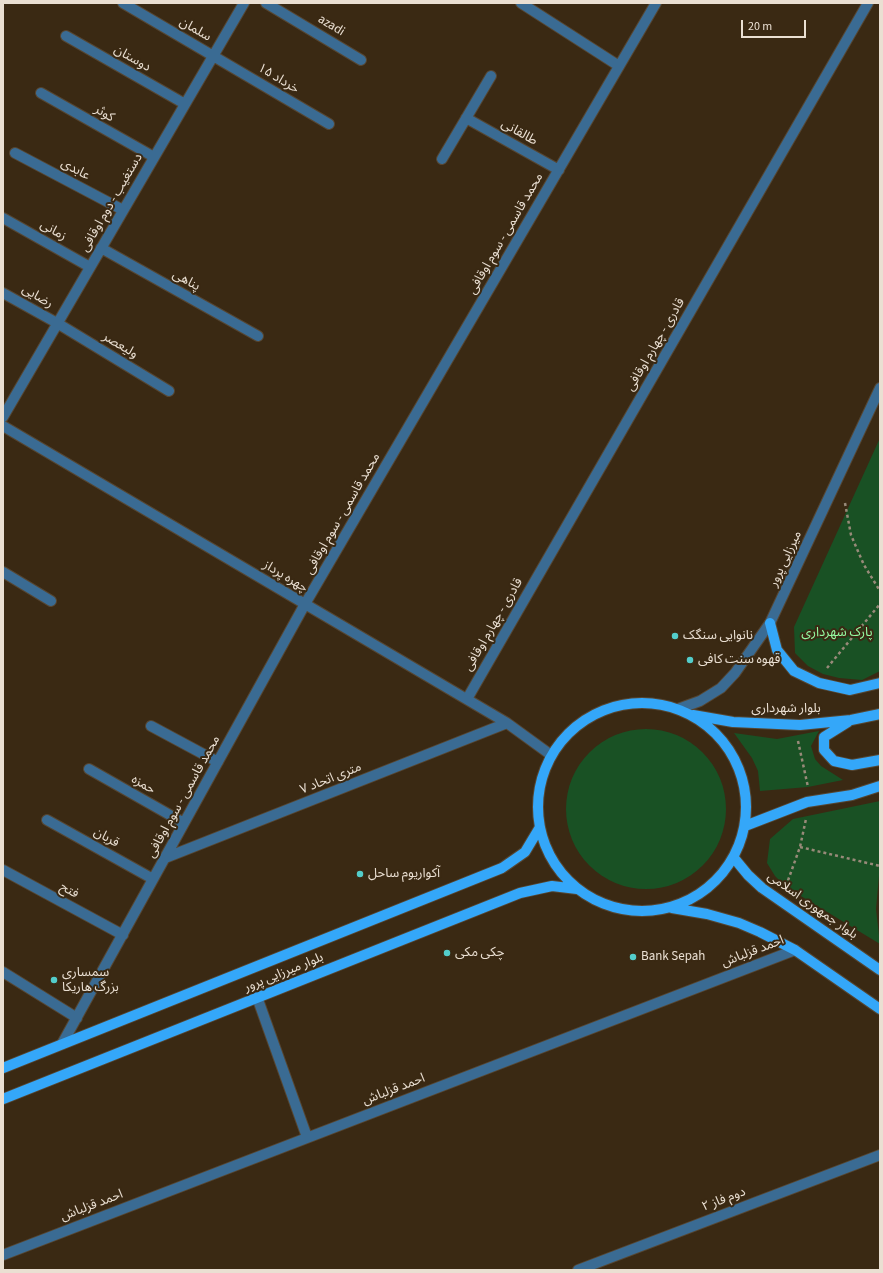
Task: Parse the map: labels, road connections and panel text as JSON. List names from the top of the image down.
{
  "streets": {
    "main road": ["بلوار شهرداری", "بلوار جمهوری اسلامی", "بلوار میرزایی پرور"],
    "street": [
      "azadi",
      "سلمان",
      "دوستان",
      "۱۵ خرداد",
      "کوثر",
      "طالقانی",
      "عابدی",
      "دستغیب - دوم اوقافی",
      "زمانی",
      "محمد قاسمی - سوم اوقافی",
      "پناهی",
      "رضایی",
      "قادری - چهارم اوقافی",
      "ولیعصر",
      "میرزایی پرور",
      "چهره پرداز",
      "۷ متری اتحاد",
      "حمزه",
      "قربان",
      "فتح",
      "احمد قزلباش",
      "دوم فاز ۲"
    ]
  },
  "crossings": [
    ["سلمان", "۱۵ خرداد"],
    ["سلمان", "دستغیب - دوم اوقافی"],
    ["دوستان", "دستغیب - دوم اوقافی"],
    ["۱۵ خرداد", "دستغیب - دوم اوقافی"],
    ["کوثر", "دستغیب - دوم اوقافی"],
    ["طالقانی", "محمد قاسمی - سوم اوقافی"],
    ["عابدی", "دستغیب - دوم اوقافی"],
    ["دستغیب - دوم اوقافی", "زمانی"],
    ["دستغیب - دوم اوقافی", "پناهی"],
    ["دستغیب - دوم اوقافی", "رضایی"],
    ["دستغیب - دوم اوقافی", "ولیعصر"],
    ["محمد قاسمی - سوم اوقافی", "چهره پرداز"],
    ["محمد قاسمی - سوم اوقافی", "۷ متری اتحاد"],
    ["محمد قاسمی - سوم اوقافی", "حمزه"],
    ["محمد قاسمی - سوم اوقافی", "قربان"],
    ["محمد قاسمی - سوم اوقافی", "فتح"],
    ["محمد قاسمی - سوم اوقافی", "بلوار میرزایی پرور"],
    ["رضایی", "ولیعصر"],
    ["قادری - چهارم اوقافی", "چهره پرداز"],
    ["چهره پرداز", "۷ متری اتحاد"]
  ],
  "parks": ["پارک شهرداری"],
  "places": [
    "نانوایی سنگک",
    "قهوه سنت کافی",
    "آکواریوم ساحل",
    "چکی مکی",
    "Bank Sepah",
    "سمساری بزرگ هاریکا"
  ],
  "scale_bar": "20 m"
}
